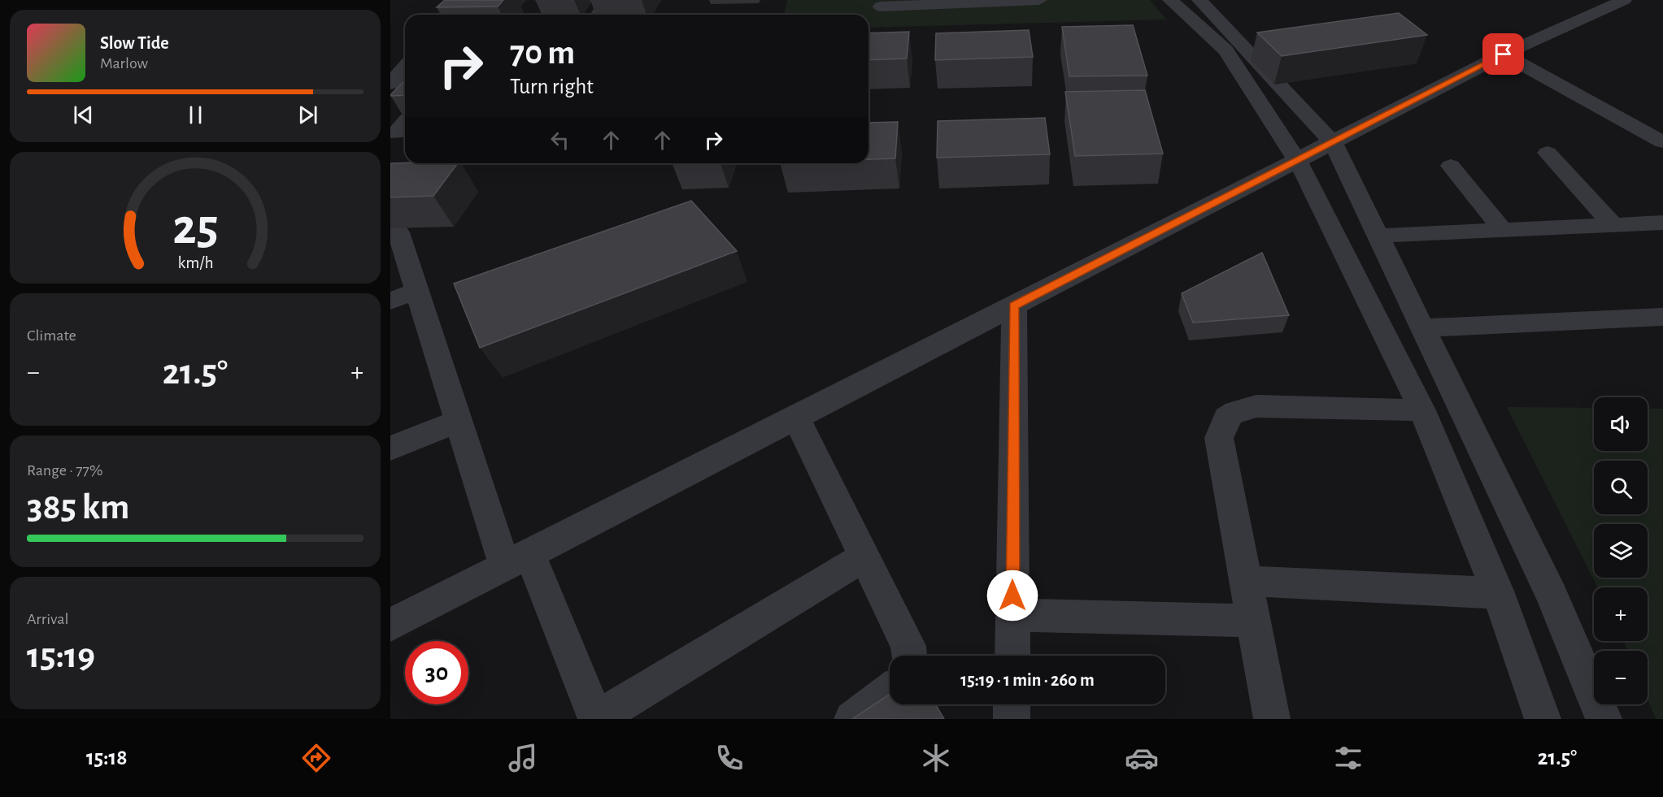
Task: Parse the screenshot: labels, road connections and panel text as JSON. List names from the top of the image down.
{
  "page": {
    "turn": ["70 m", "Turn right"],
    "song": ["Slow Tide", "Marlow"],
    "tile": [
      "Climate",
      ["Range · 77%", "385 km"],
      ["Arrival", "15:19"]
    ],
    "heat": ["−", "21.5°", "+"],
    "map_buttons": ["+", "−"],
    "limit": "30",
    "trip": "15:19 · 1 min · 260 m",
    "tabs": ["15:18", "21.5°"],
    "gauge": ["25", "km/h"]
  }
}
